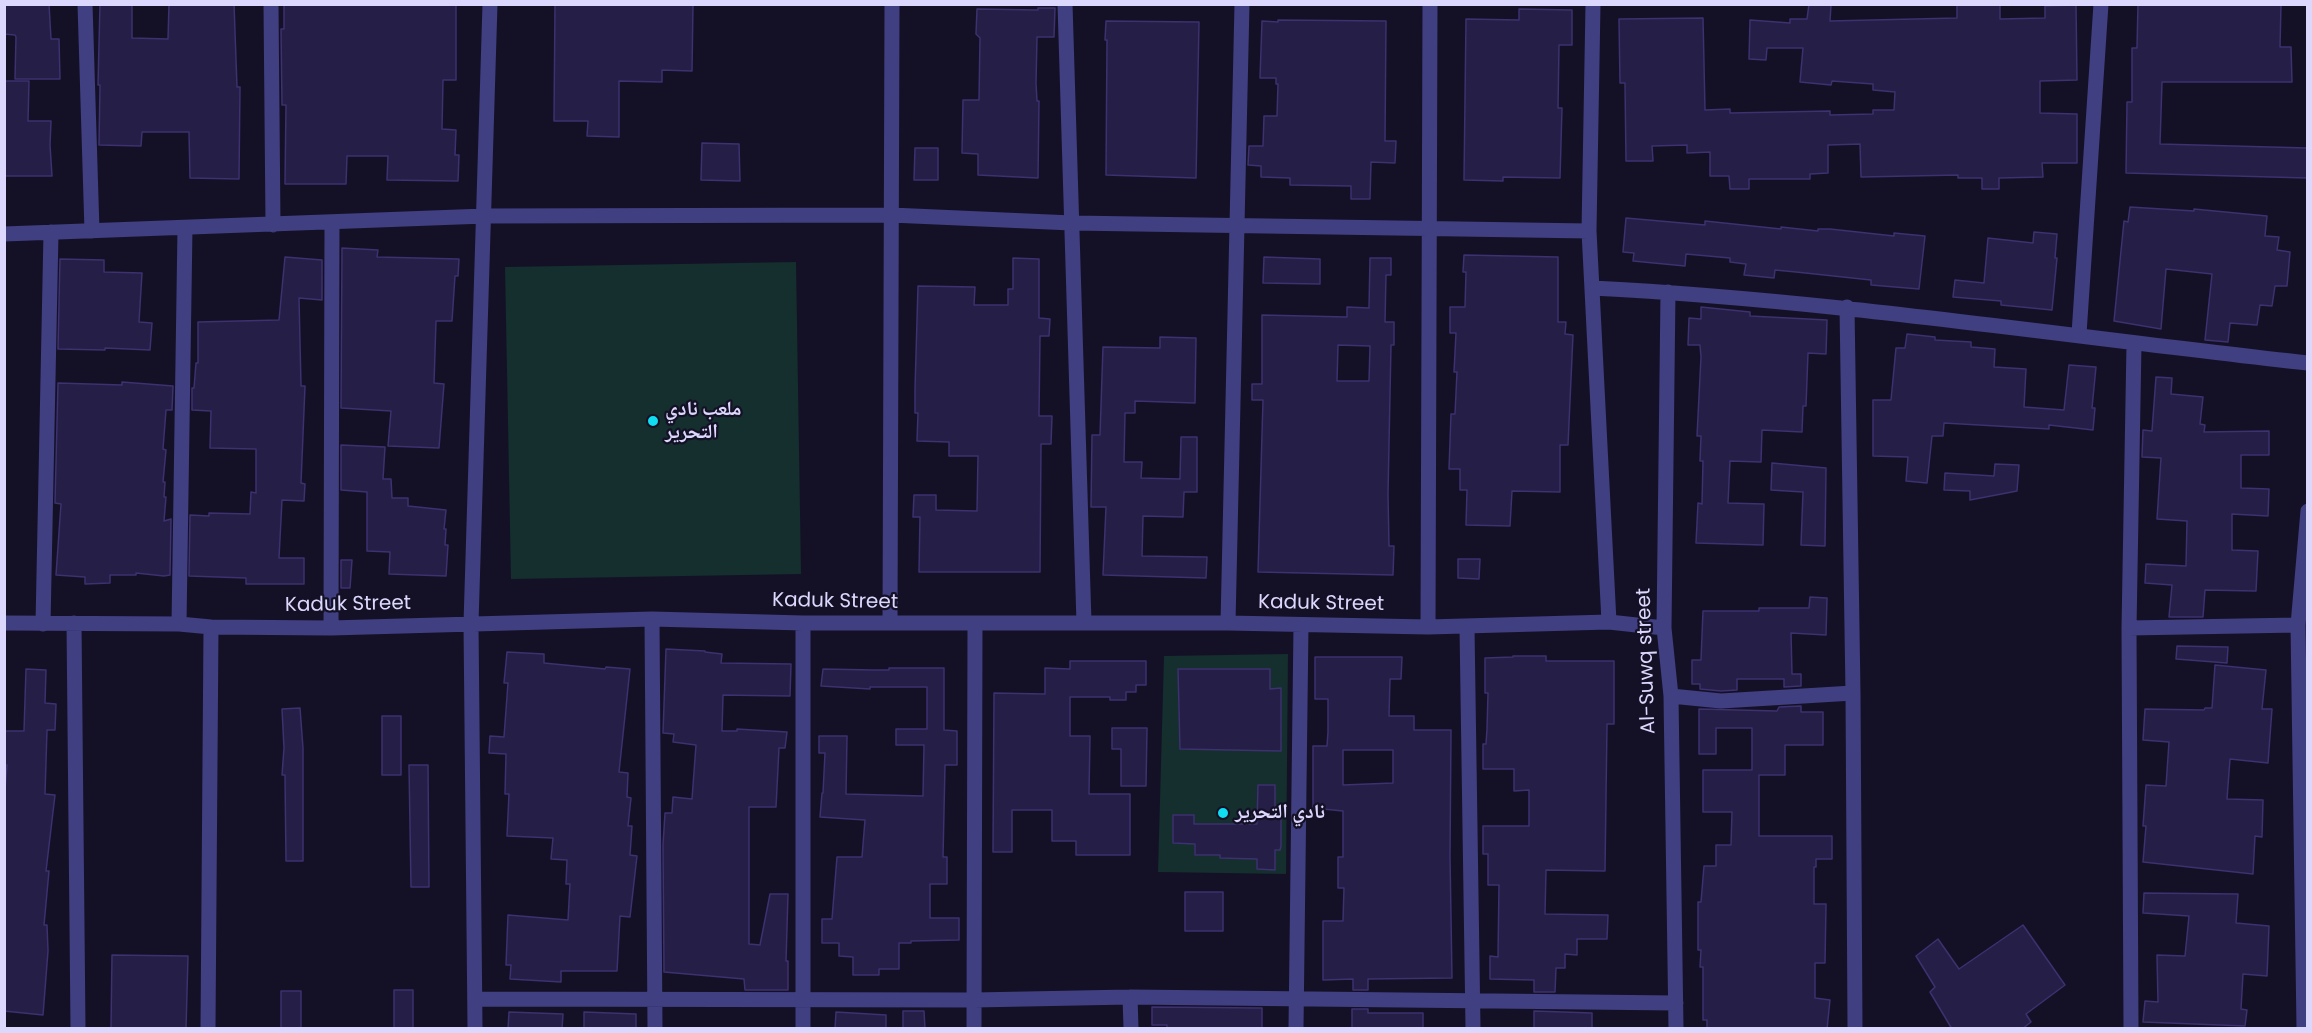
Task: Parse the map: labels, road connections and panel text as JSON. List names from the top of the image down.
{
  "streets": {
    "street": ["Kaduk Street", "Al-Suwq street"]
  },
  "crossings": [
    ["Kaduk Street", "Al-Suwq street"]
  ],
  "places": ["ملعب نادي التحرير", "نادي التحرير"]
}
